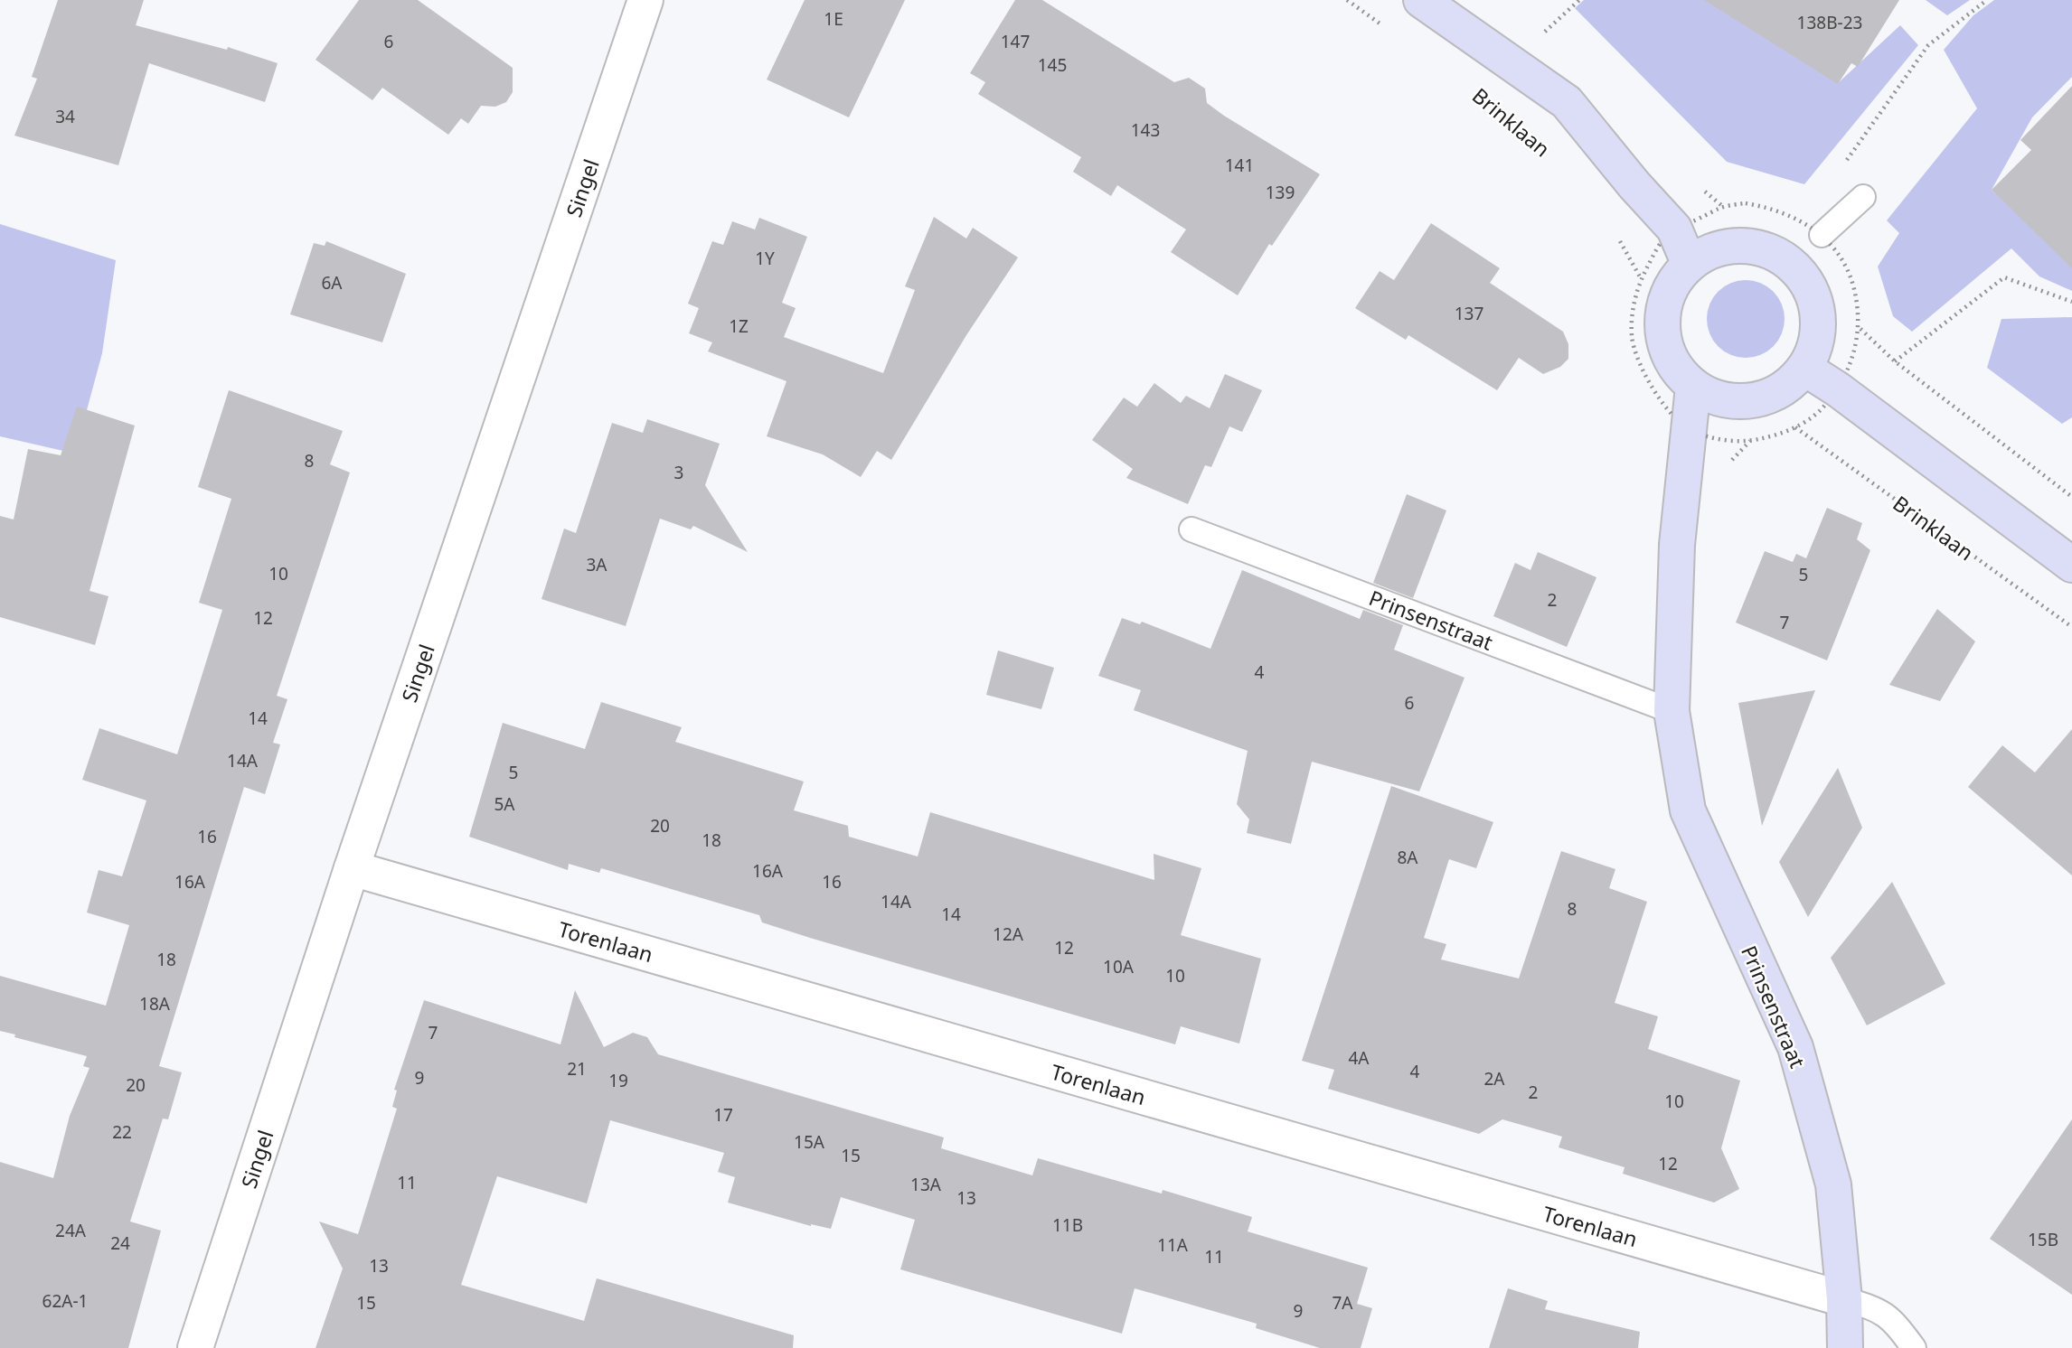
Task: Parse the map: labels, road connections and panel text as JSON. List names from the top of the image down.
{
  "streets": {
    "main road": ["Prinsenstraat"],
    "street": ["Singel", "Torenlaan"],
    "path": ["Brinklaan"]
  },
  "crossings": [
    ["Singel", "Torenlaan"],
    ["Prinsenstraat", "Torenlaan"]
  ],
  "house_numbers": [
    "1E",
    "138B-23",
    "6",
    "147",
    "145",
    "34",
    "143",
    "141",
    "139",
    "1Y",
    "6A",
    "137",
    "1Z",
    "8",
    "3",
    "3A",
    "10",
    "5",
    "2",
    "12",
    "7",
    "4",
    "6",
    "14",
    "14A",
    "5",
    "5A",
    "20",
    "16",
    "18",
    "8A",
    "16A",
    "16A",
    "16",
    "14A",
    "8",
    "14",
    "12A",
    "12",
    "18",
    "10A",
    "10",
    "18A",
    "7",
    "4A",
    "21",
    "4",
    "9",
    "2A",
    "19",
    "20",
    "2",
    "10",
    "17",
    "22",
    "15A",
    "15",
    "12",
    "11",
    "13A",
    "13",
    "11B",
    "24A",
    "15B",
    "24",
    "11A",
    "11",
    "13",
    "62A-1",
    "15",
    "7A",
    "9"
  ]
}
